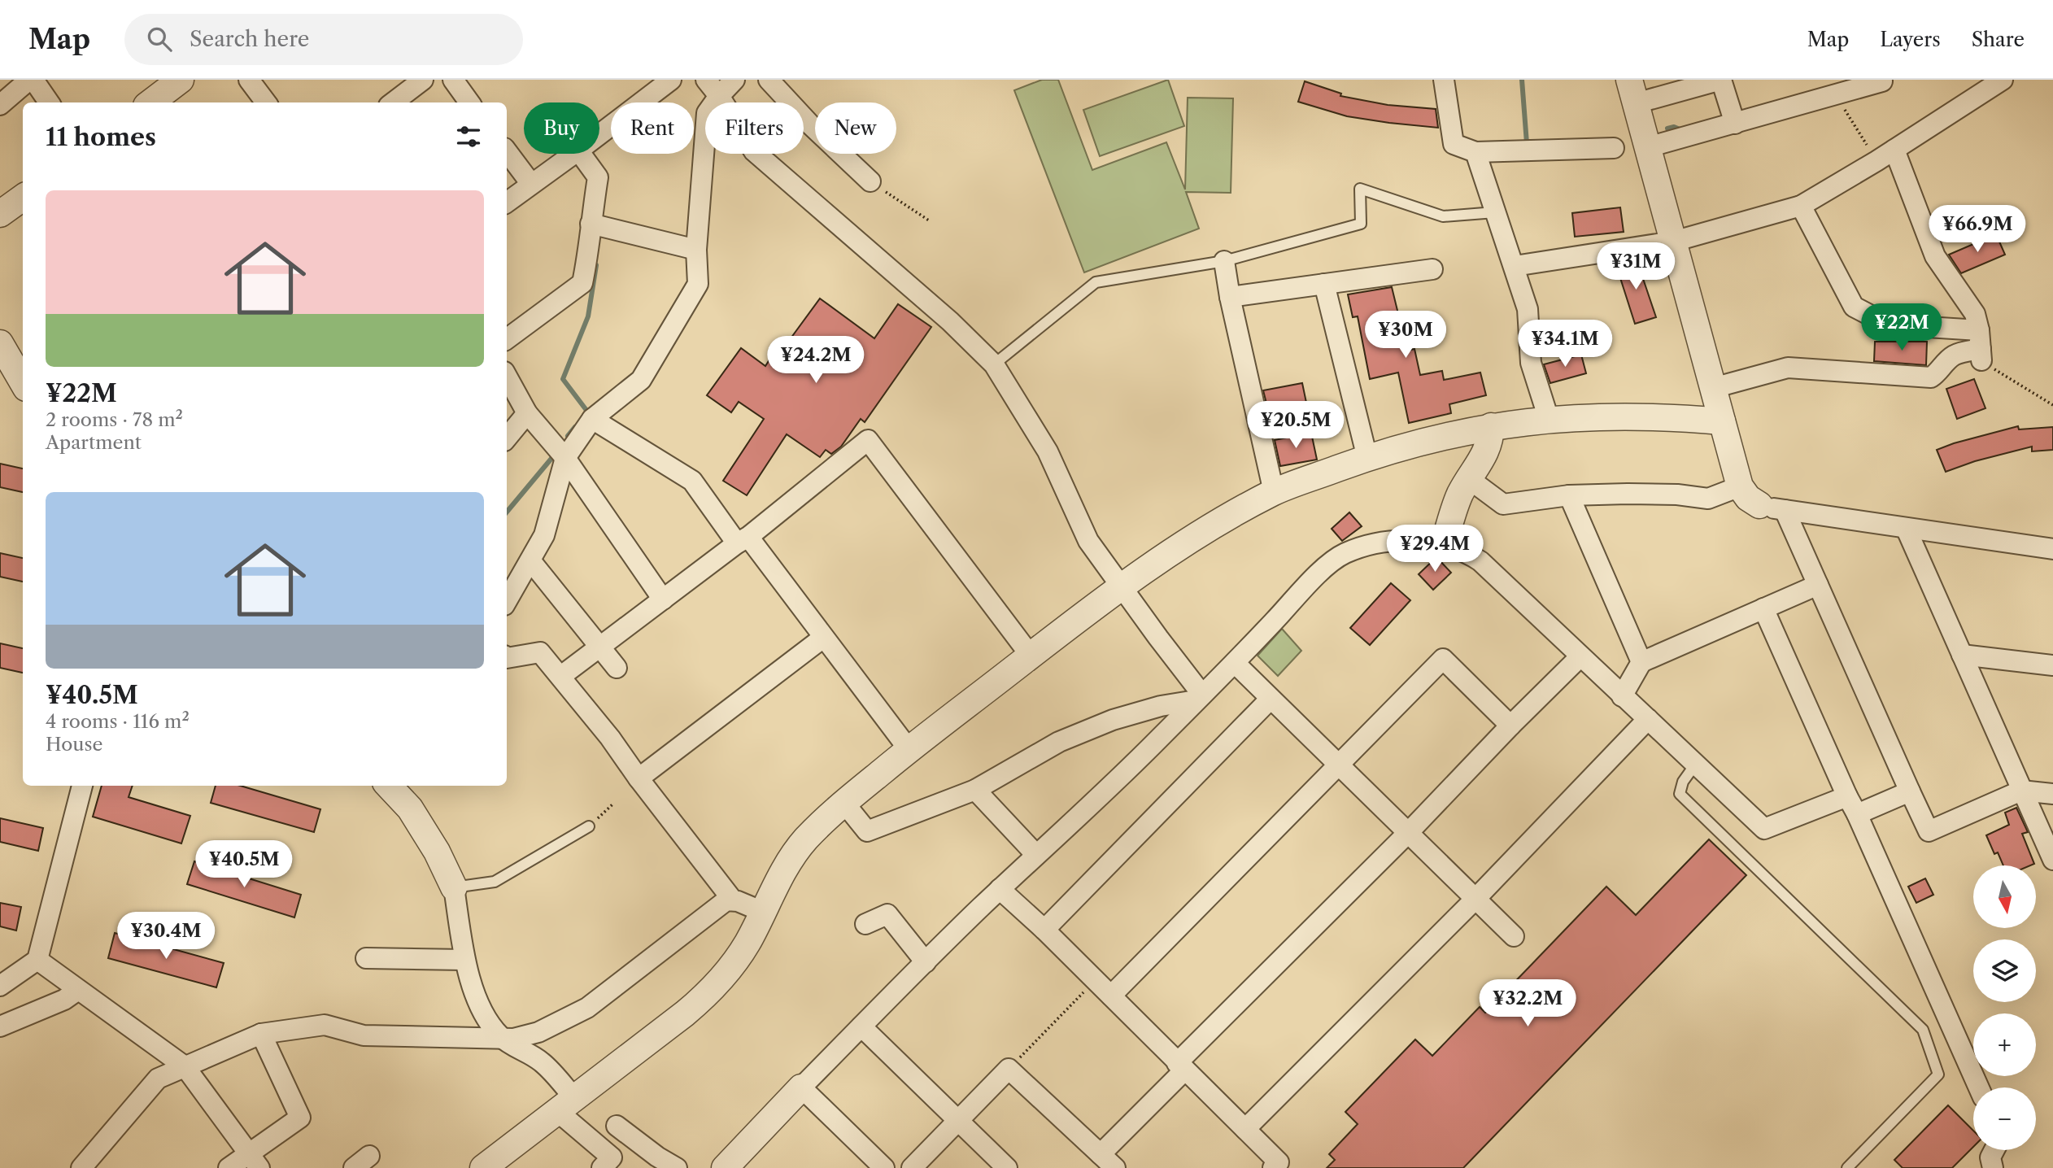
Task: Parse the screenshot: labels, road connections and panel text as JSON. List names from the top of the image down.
{
  "north": "bottom",
  "page": {
    "header": "Map",
    "search": "Search here",
    "nav": ["Map", "Layers", "Share"],
    "chip": [
      "Buy",
      "Rent",
      "Filters",
      "New"
    ],
    "heading": "11 homes",
    "list": [
      {
        "name": "¥22M",
        "note": "2 rooms · 78 m² · Apartment"
      },
      {
        "name": "¥40.5M",
        "note": "4 rooms · 116 m² · House"
      }
    ],
    "price": [
      "¥66.9M",
      "¥31M",
      "¥22M",
      "¥30M",
      "¥34.1M",
      "¥24.2M",
      "¥20.5M",
      "¥29.4M",
      "¥40.5M",
      "¥30.4M",
      "¥32.2M"
    ],
    "map_buttons": ["+", "−"]
  }
}
